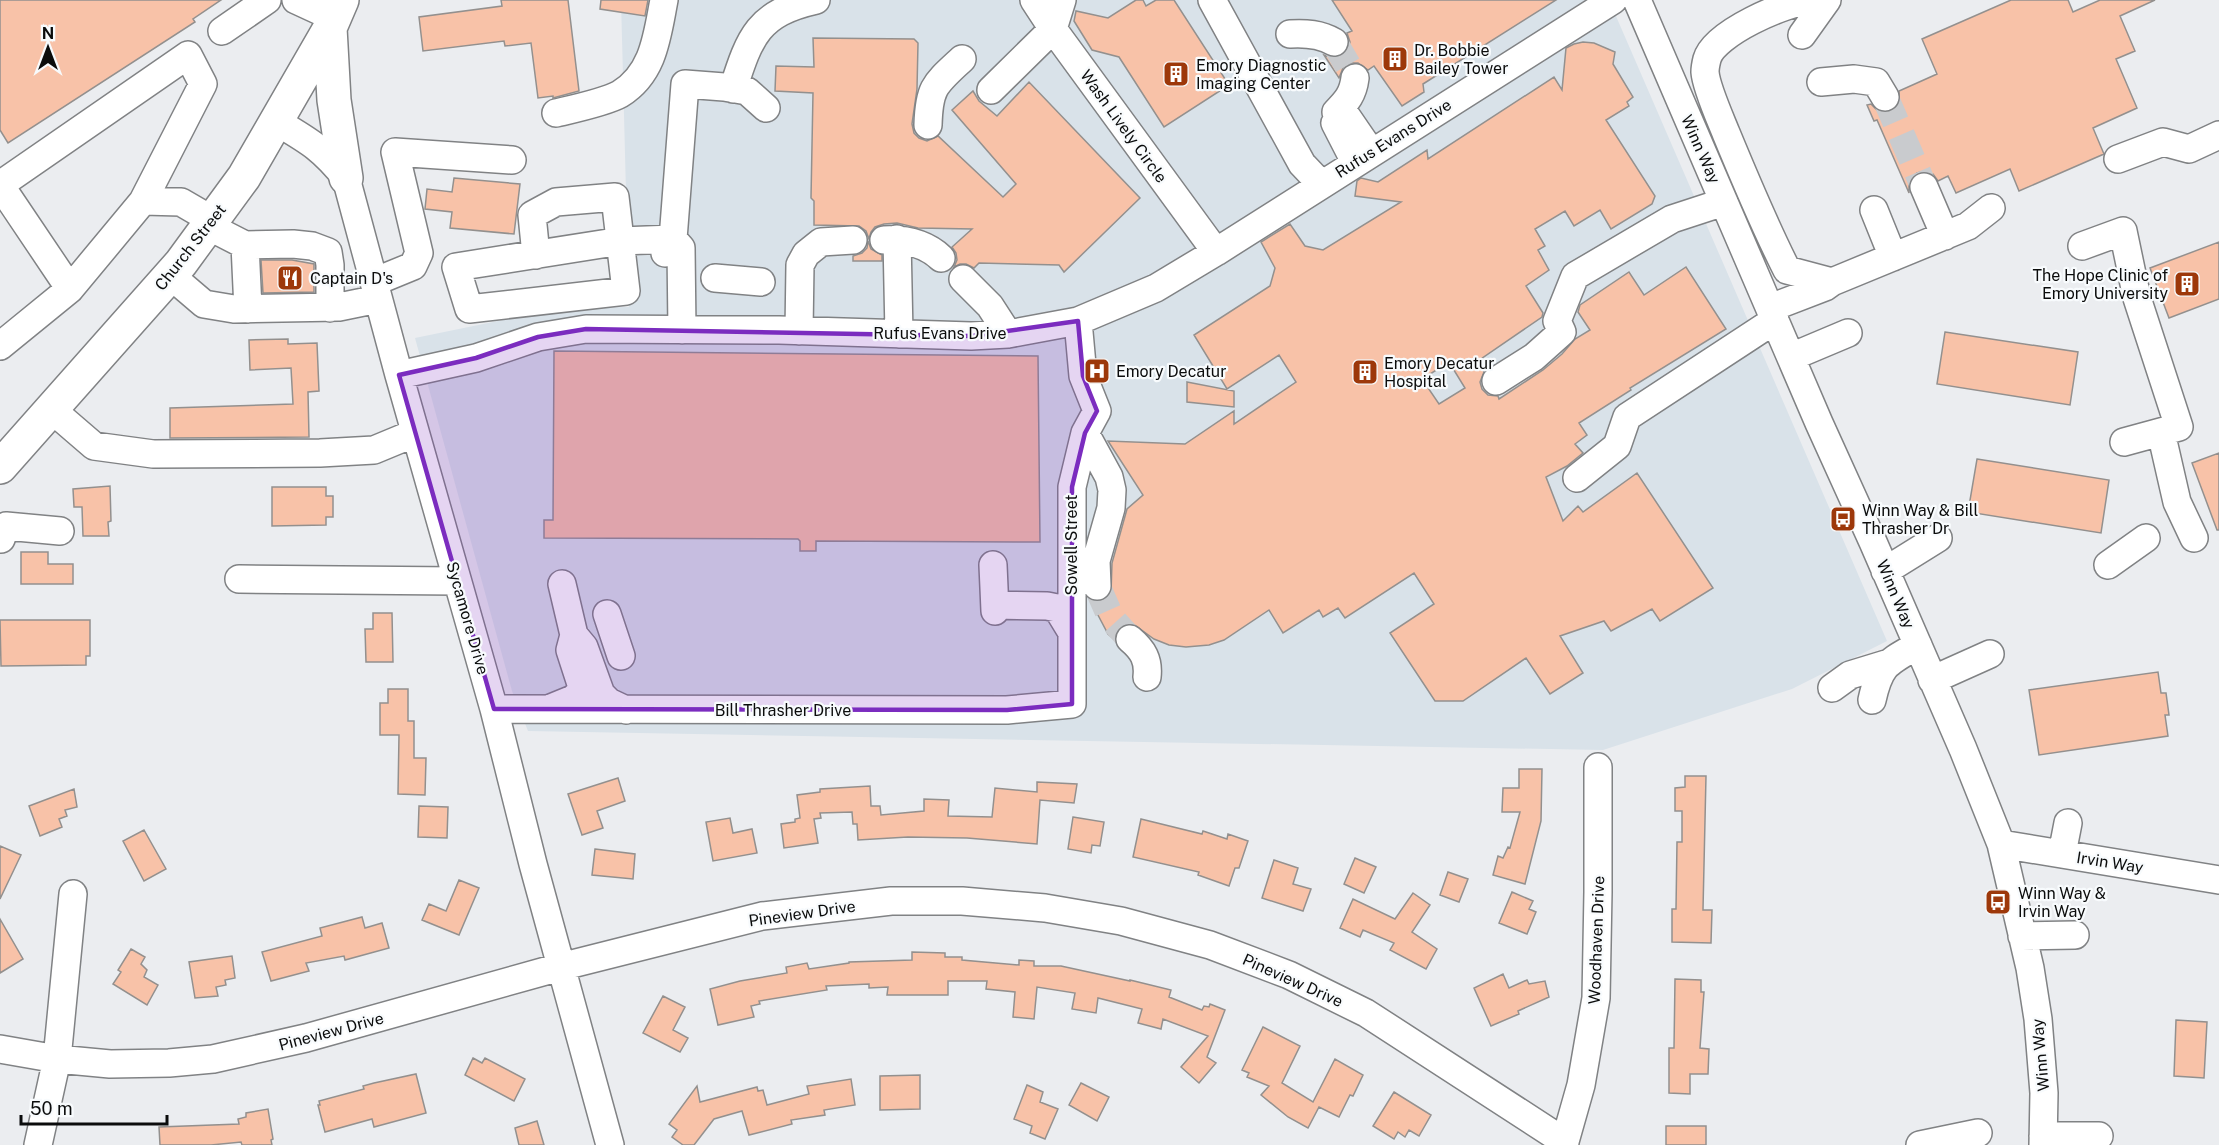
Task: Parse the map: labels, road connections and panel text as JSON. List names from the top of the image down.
{
  "streets": {
    "main road": ["Church Street"],
    "street": [
      "Wash Lively Circle",
      "Rufus Evans Drive",
      "Winn Way",
      "Sowell Street",
      "Sycamore Drive",
      "Bill Thrasher Drive",
      "Irvin Way",
      "Pineview Drive",
      "Woodhaven Drive"
    ]
  },
  "crossings": [
    ["Wash Lively Circle", "Rufus Evans Drive"],
    ["Rufus Evans Drive", "Sowell Street"],
    ["Rufus Evans Drive", "Sycamore Drive"],
    ["Winn Way", "Irvin Way"],
    ["Church Street", "Sycamore Drive"],
    ["Sowell Street", "Bill Thrasher Drive"],
    ["Sycamore Drive", "Bill Thrasher Drive"],
    ["Sycamore Drive", "Pineview Drive"],
    ["Pineview Drive", "Woodhaven Drive"]
  ],
  "places": {
    "building": [
      "Dr. Bobbie Bailey Tower",
      "Emory Diagnostic Imaging Center",
      "The Hope Clinic of Emory University",
      "Emory Decatur Hospital"
    ],
    "restaurant": ["Captain D's"],
    "hospital": ["Emory Decatur"],
    "bus stop": ["Winn Way & Bill Thrasher Dr", "Winn Way & Irvin Way"]
  },
  "scale_bar": "50 m",
  "north": "top"
}
